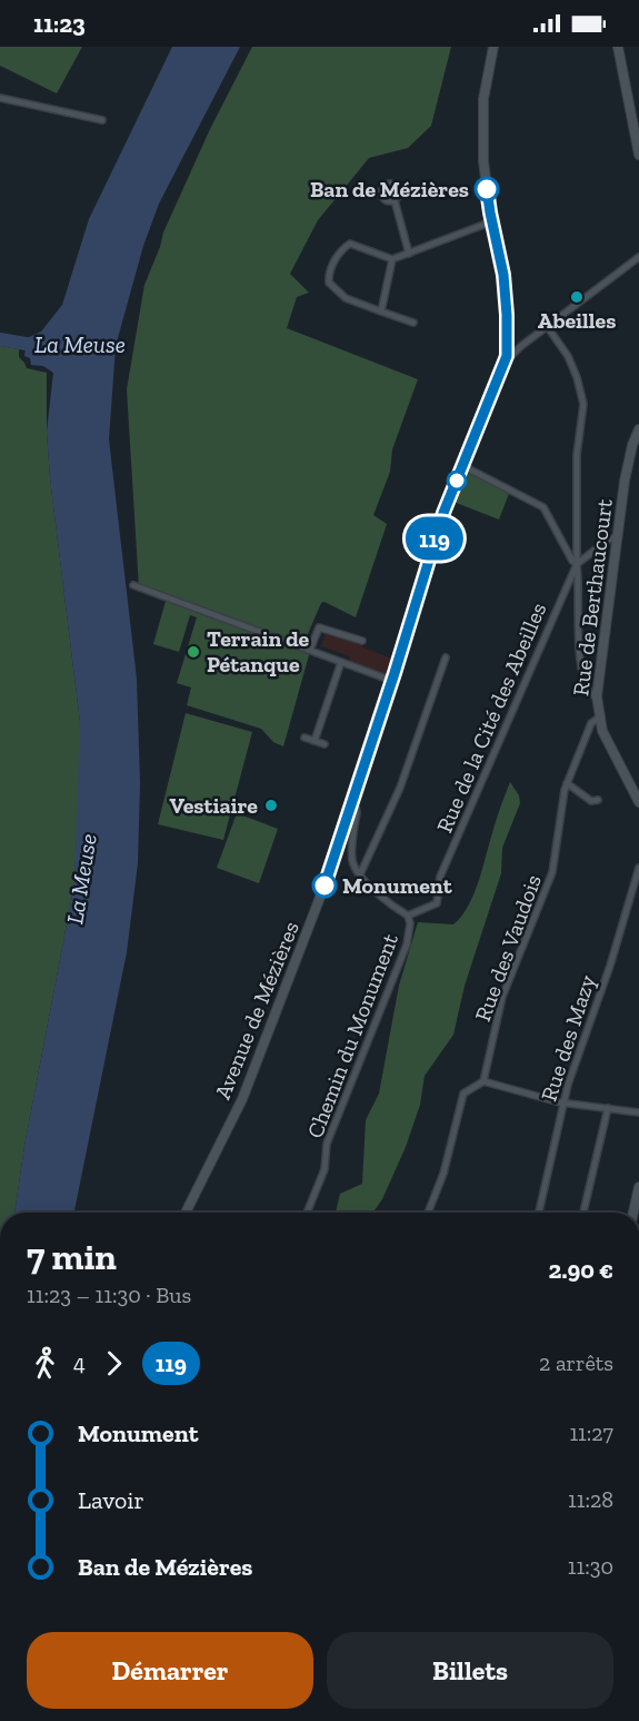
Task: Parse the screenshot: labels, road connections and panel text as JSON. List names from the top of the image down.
{
  "streets": {
    "main road": ["Rue de Berthaucourt", "Avenue de Mézières"],
    "street": [
      "Rue de la Cité des Abeilles",
      "Rue des Vaudois",
      "Chemin du Monument",
      "Rue des Mazy"
    ]
  },
  "crossings": [
    ["Rue de Berthaucourt", "Rue de la Cité des Abeilles"],
    ["Rue de Berthaucourt", "Rue des Vaudois"],
    ["Rue de la Cité des Abeilles", "Chemin du Monument"]
  ],
  "water": ["La Meuse"],
  "places": [
    "Ban de Mézières",
    "Abeilles",
    "Terrain de Pétanque",
    "Vestiaire",
    "Monument"
  ],
  "lines": ["bus line 119"],
  "page": {
    "status": "11:23",
    "on_map": "119",
    "heading": ["7 min", "11:23 – 11:30 · Bus", "2.90 €"],
    "legs": ["4", "119", "2 arrêts"],
    "list": [
      {
        "name": "Monument",
        "value": "11:27"
      },
      {
        "name": "Lavoir",
        "value": "11:28"
      },
      {
        "name": "Ban de Mézières",
        "value": "11:30"
      }
    ],
    "buttons": ["Démarrer", "Billets"]
  }
}
